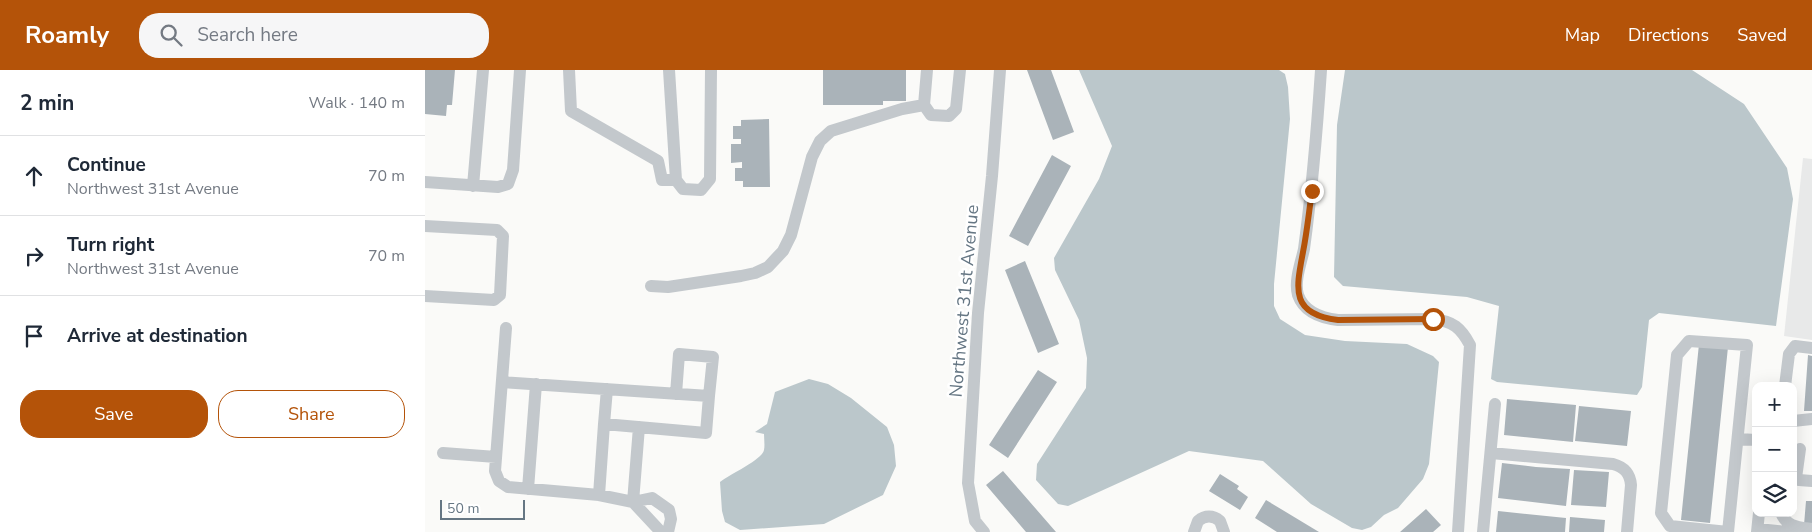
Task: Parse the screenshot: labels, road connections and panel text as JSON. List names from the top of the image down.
{
  "streets": {
    "street": ["Northwest 31st Avenue"]
  },
  "scale_bar": "50 m",
  "page": {
    "header": "Roamly",
    "search": "Search here",
    "nav": ["Map", "Directions", "Saved"],
    "heading": ["2 min", "Walk · 140 m"],
    "list": [
      ["Continue", "Northwest 31st Avenue", "70 m"],
      ["Turn right", "Northwest 31st Avenue", "70 m"],
      "Arrive at destination"
    ],
    "buttons": ["Save", "Share"],
    "map_buttons": ["+", "−"],
    "scale": "50 m"
  }
}
